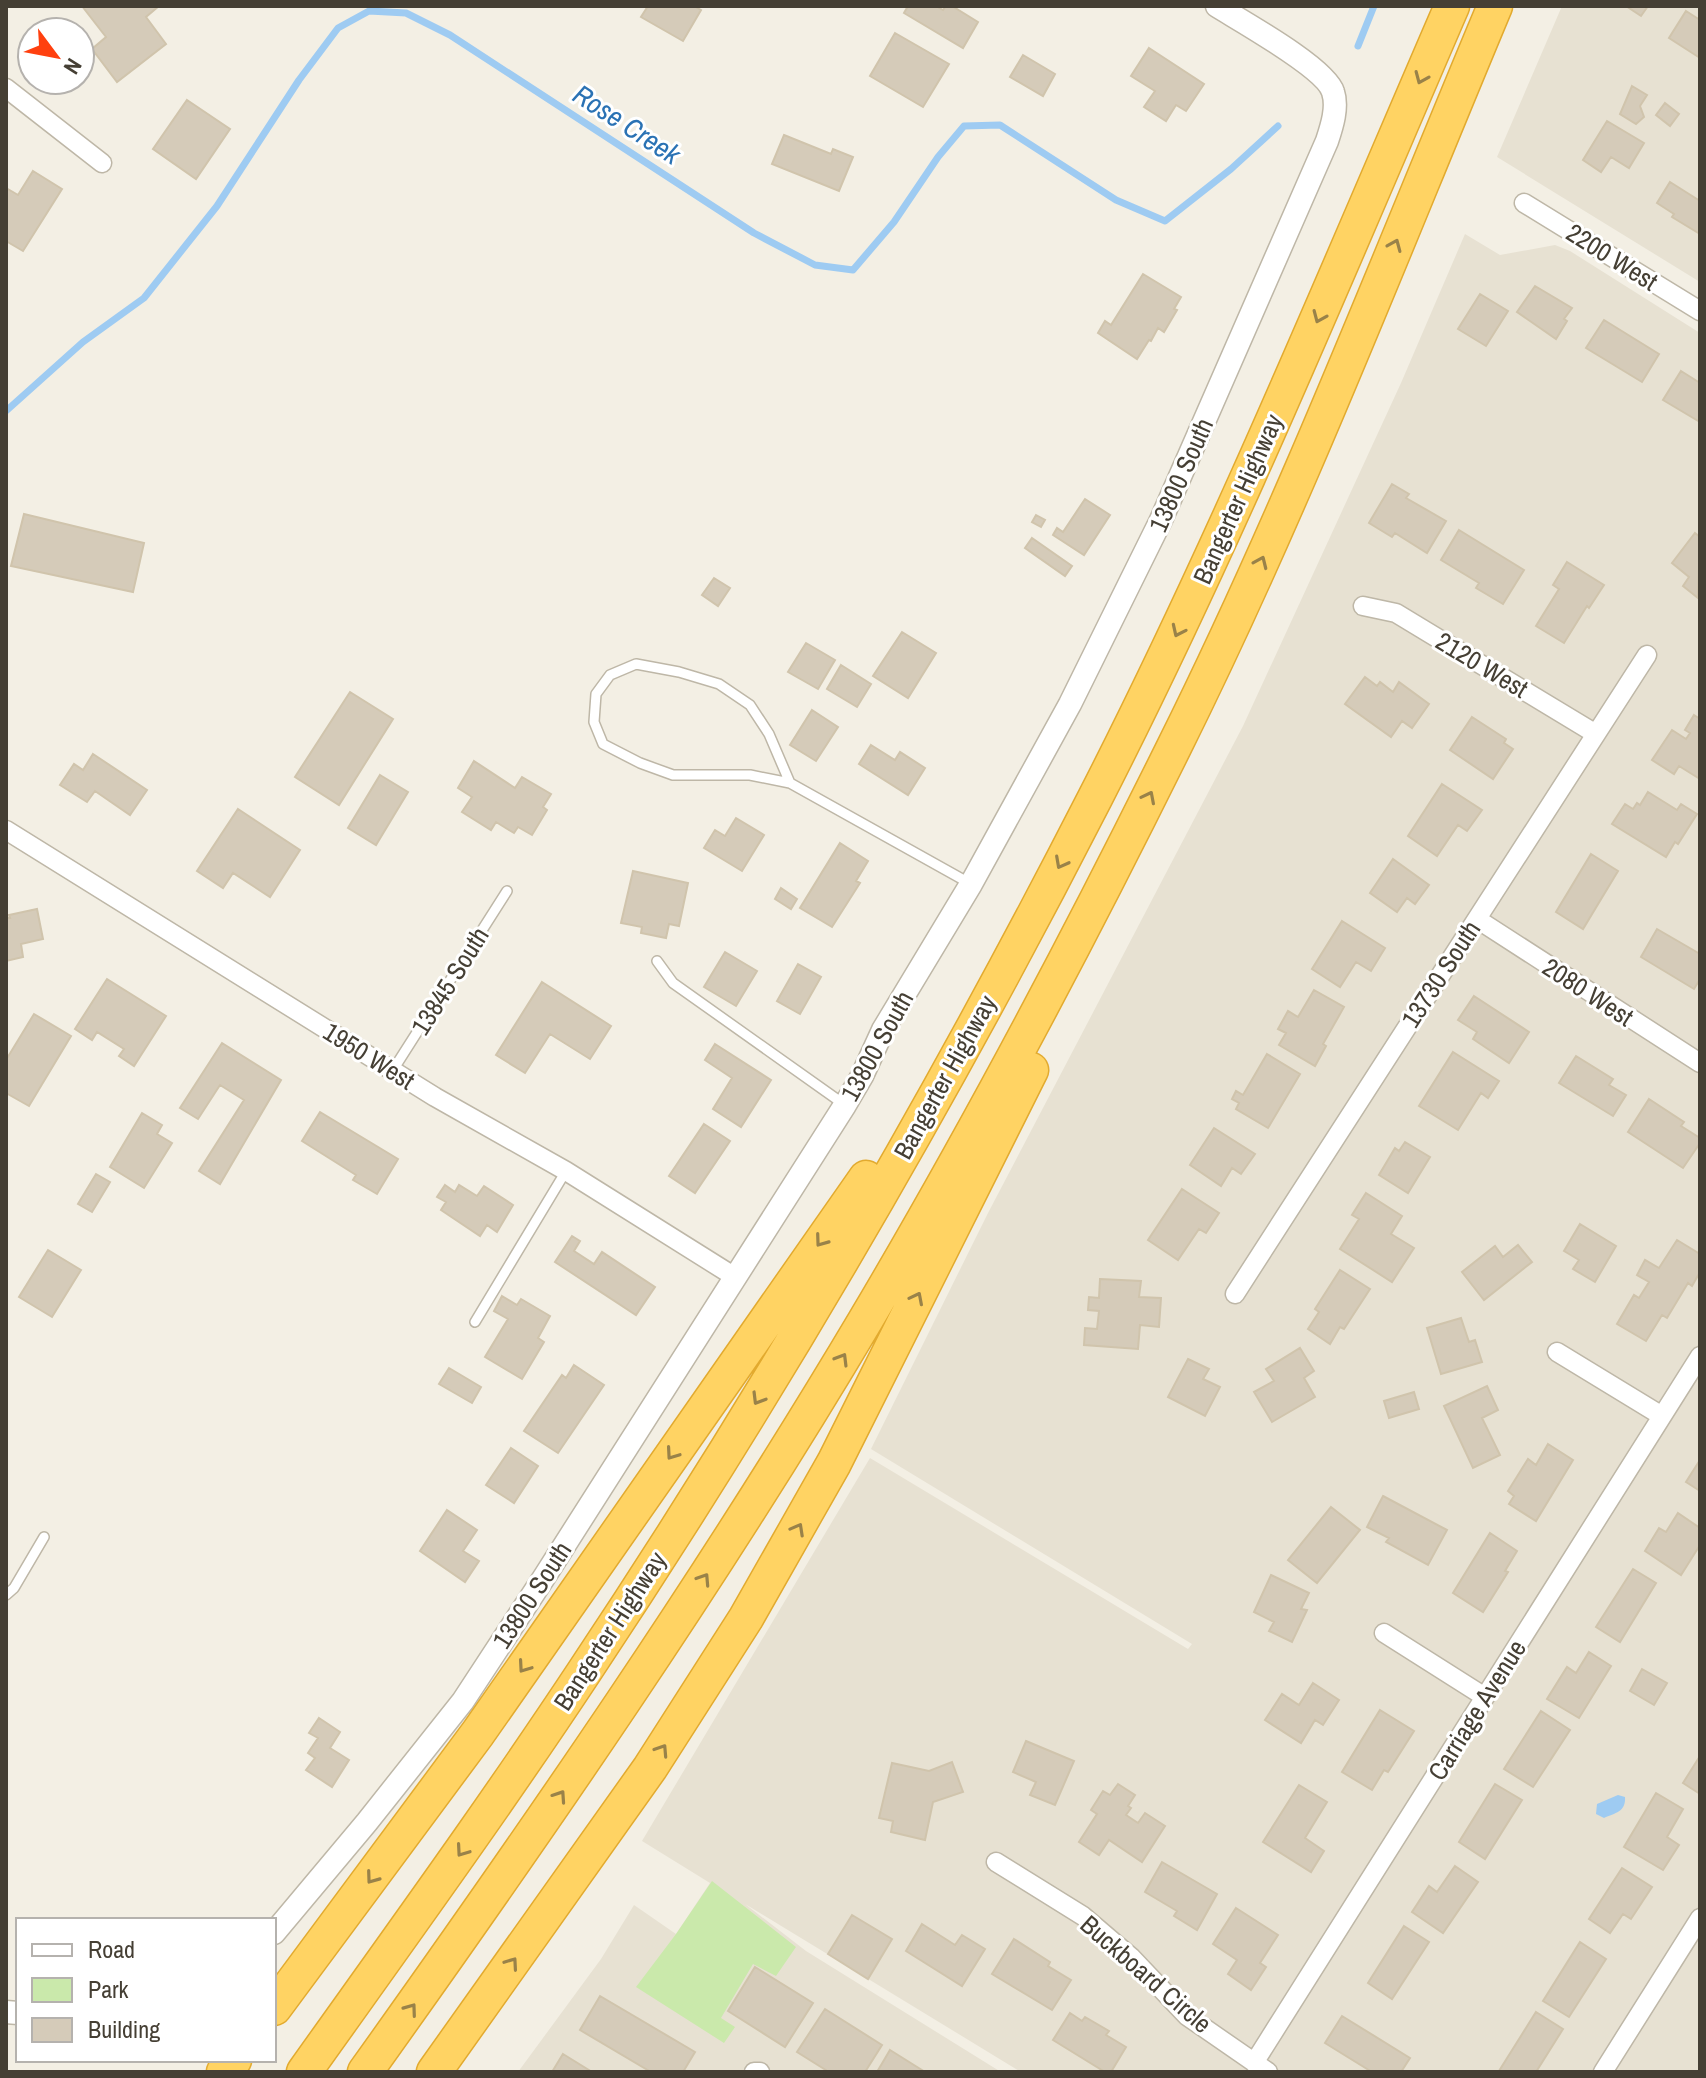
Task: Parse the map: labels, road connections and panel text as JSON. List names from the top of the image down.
{
  "streets": {
    "highway": ["Bangerter Highway"],
    "street": [
      "2200 West",
      "13800 South",
      "2120 West",
      "13730 South",
      "2080 West",
      "1950 West",
      "Carriage Avenue",
      "Buckboard Circle"
    ],
    "lane": ["13845 South"]
  },
  "crossings": [
    ["13800 South", "1950 West"],
    ["2120 West", "13730 South"],
    ["13730 South", "2080 West"],
    ["13845 South", "1950 West"],
    ["Carriage Avenue", "Buckboard Circle"]
  ],
  "water": ["Rose Creek"],
  "legend": ["Road", "Park", "Building"],
  "north": "bottom right"
}
